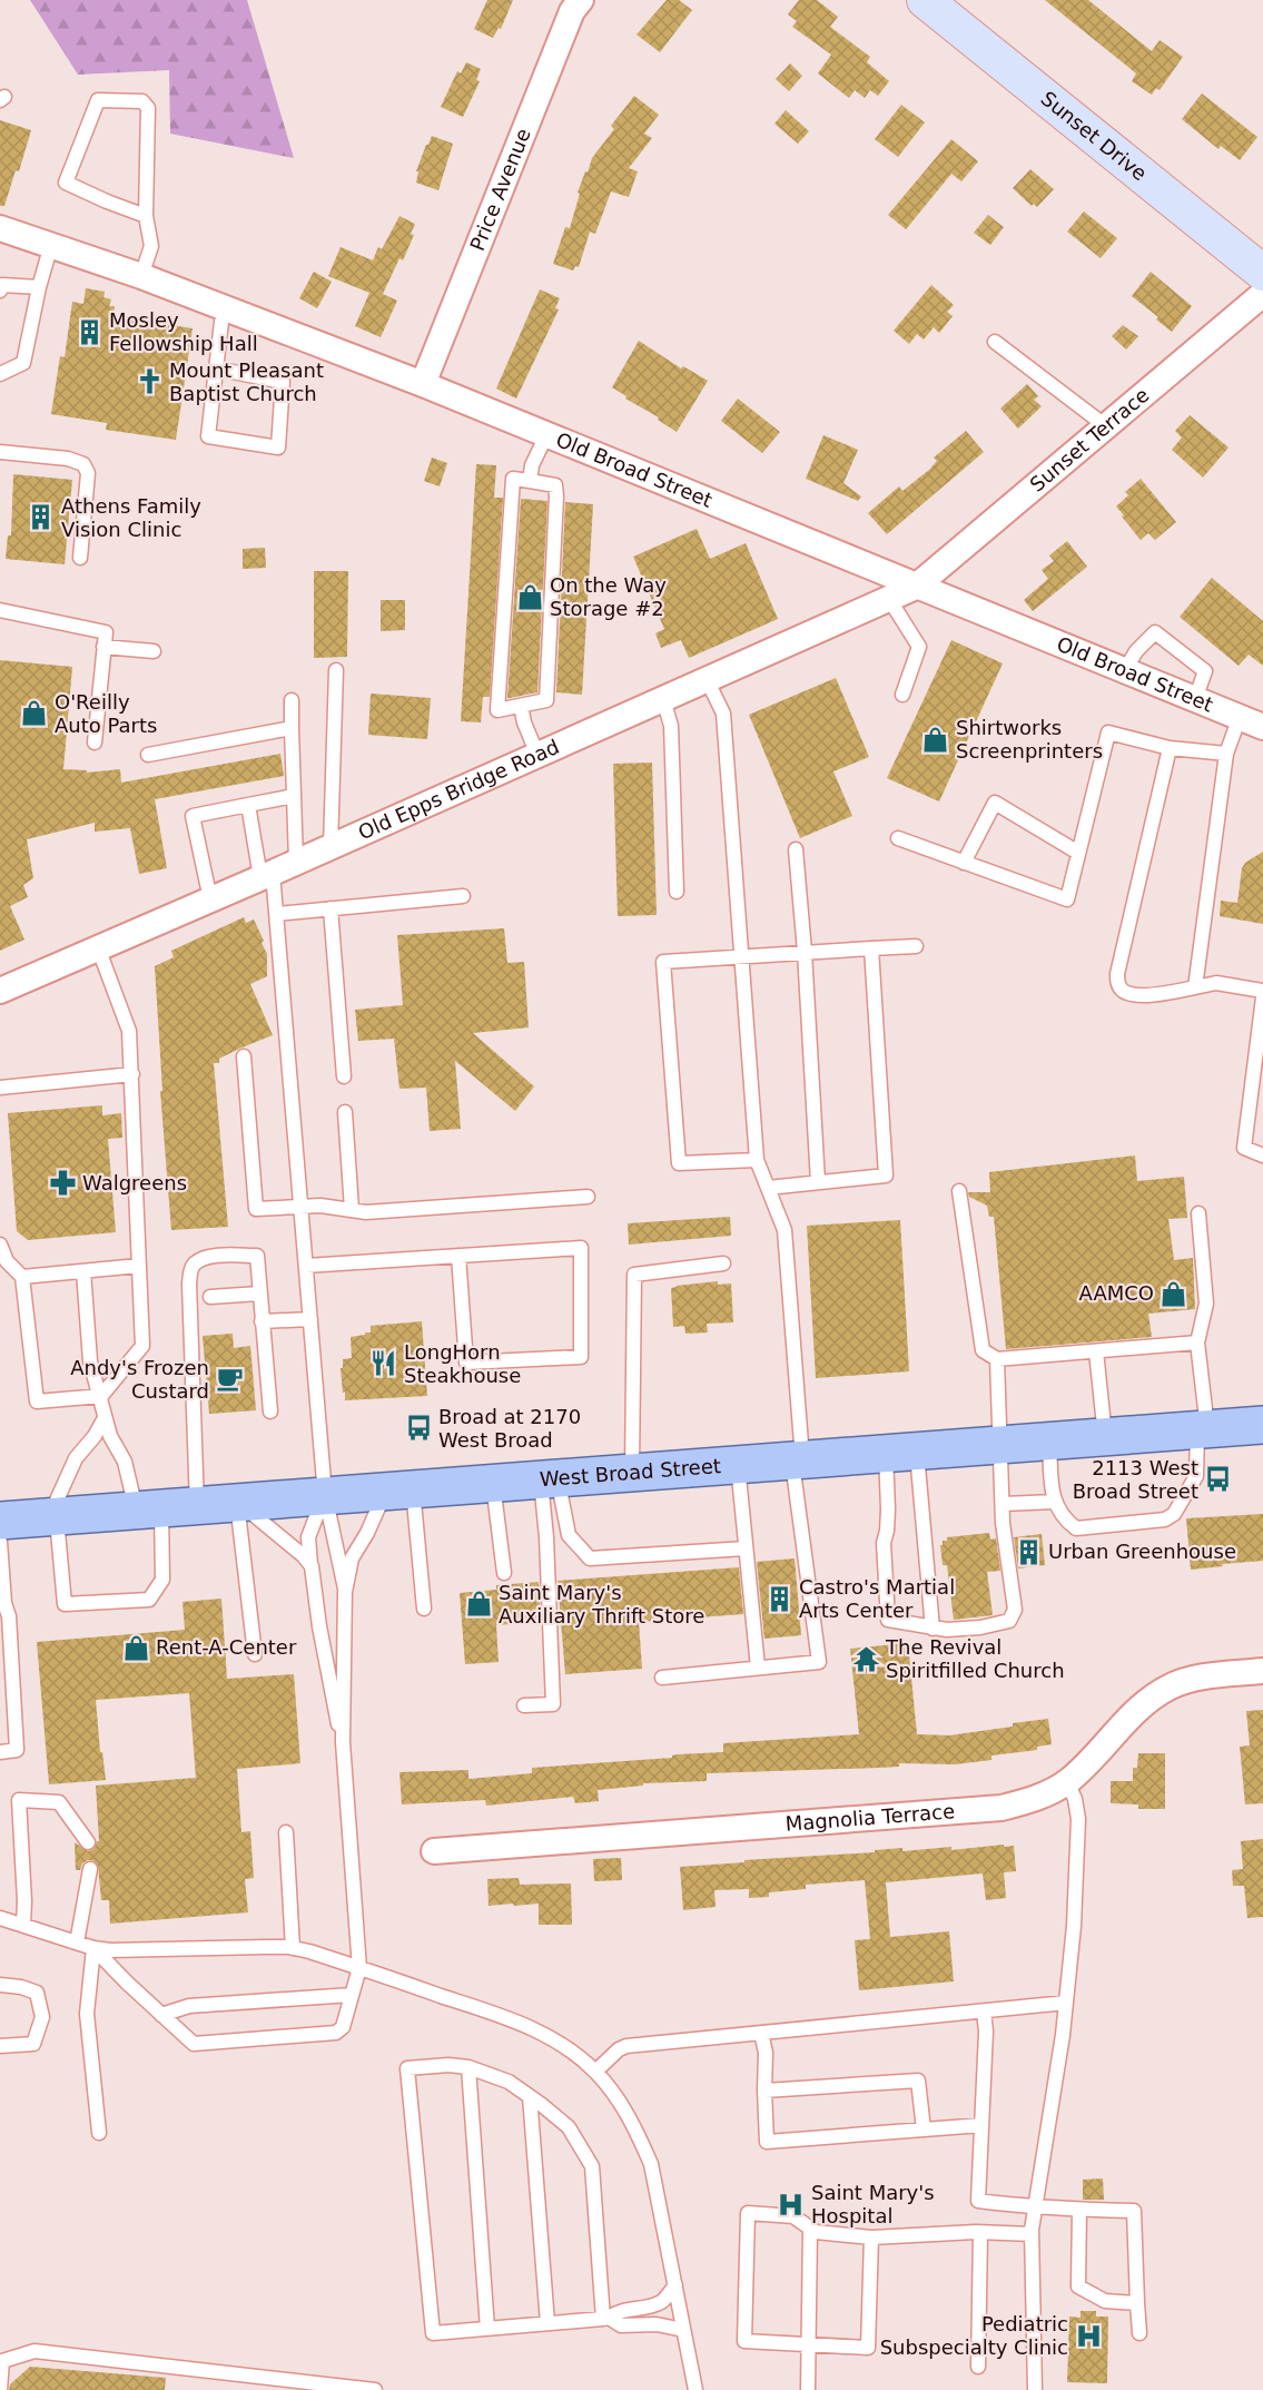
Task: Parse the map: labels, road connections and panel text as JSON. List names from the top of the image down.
{
  "streets": {
    "main road": ["West Broad Street"],
    "street": [
      "Sunset Drive",
      "Price Avenue",
      "Sunset Terrace",
      "Old Broad Street",
      "Old Epps Bridge Road",
      "Magnolia Terrace"
    ]
  },
  "crossings": [
    ["Price Avenue", "Old Broad Street"],
    ["Sunset Terrace", "Old Broad Street"],
    ["Sunset Terrace", "Old Epps Bridge Road"],
    ["Old Broad Street", "Old Epps Bridge Road"]
  ],
  "places": {
    "building": [
      "Mosley Fellowship Hall",
      "Athens Family Vision Clinic",
      "Urban Greenhouse",
      "Castro's Martial Arts Center"
    ],
    "church": ["Mount Pleasant Baptist Church"],
    "shop": [
      "On the Way Storage #2",
      "O'Reilly Auto Parts",
      "Shirtworks Screenprinters",
      "AAMCO",
      "Saint Mary's Auxiliary Thrift Store",
      "Rent-A-Center"
    ],
    "pharmacy": ["Walgreens"],
    "restaurant": ["LongHorn Steakhouse"],
    "cafe": ["Andy's Frozen Custard"],
    "bus stop": ["Broad at 2170 West Broad", "2113 West Broad Street"],
    "temple": ["The Revival Spiritfilled Church"],
    "hospital": ["Saint Mary's Hospital", "Pediatric Subspecialty Clinic"]
  }
}
